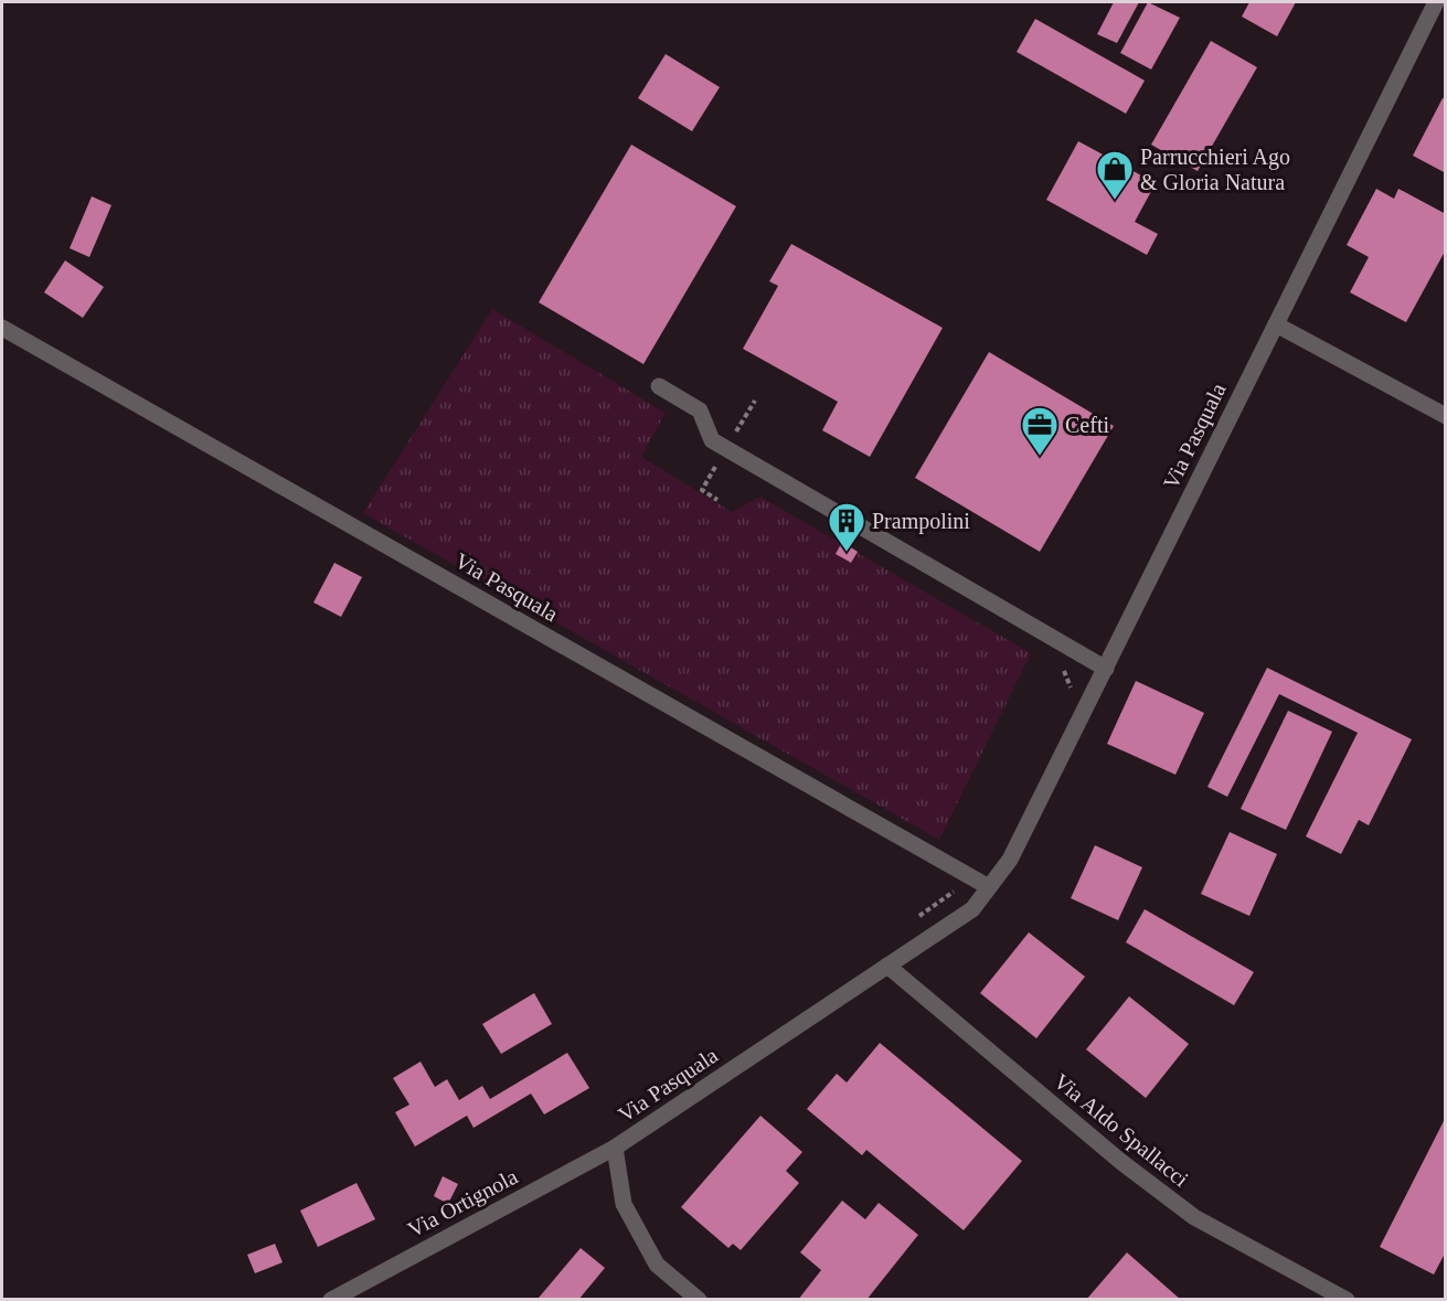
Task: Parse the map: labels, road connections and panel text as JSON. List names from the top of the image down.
{
  "streets": {
    "street": ["Via Pasquala", "Via Aldo Spallacci", "Via Ortignola"]
  },
  "crossings": [
    ["Via Pasquala", "Via Aldo Spallacci"],
    ["Via Pasquala", "Via Ortignola"]
  ],
  "places": {
    "shop": ["Parrucchieri Ago & Gloria Natura"],
    "office": ["Cefti"],
    "building": ["Prampolini"]
  }
}
